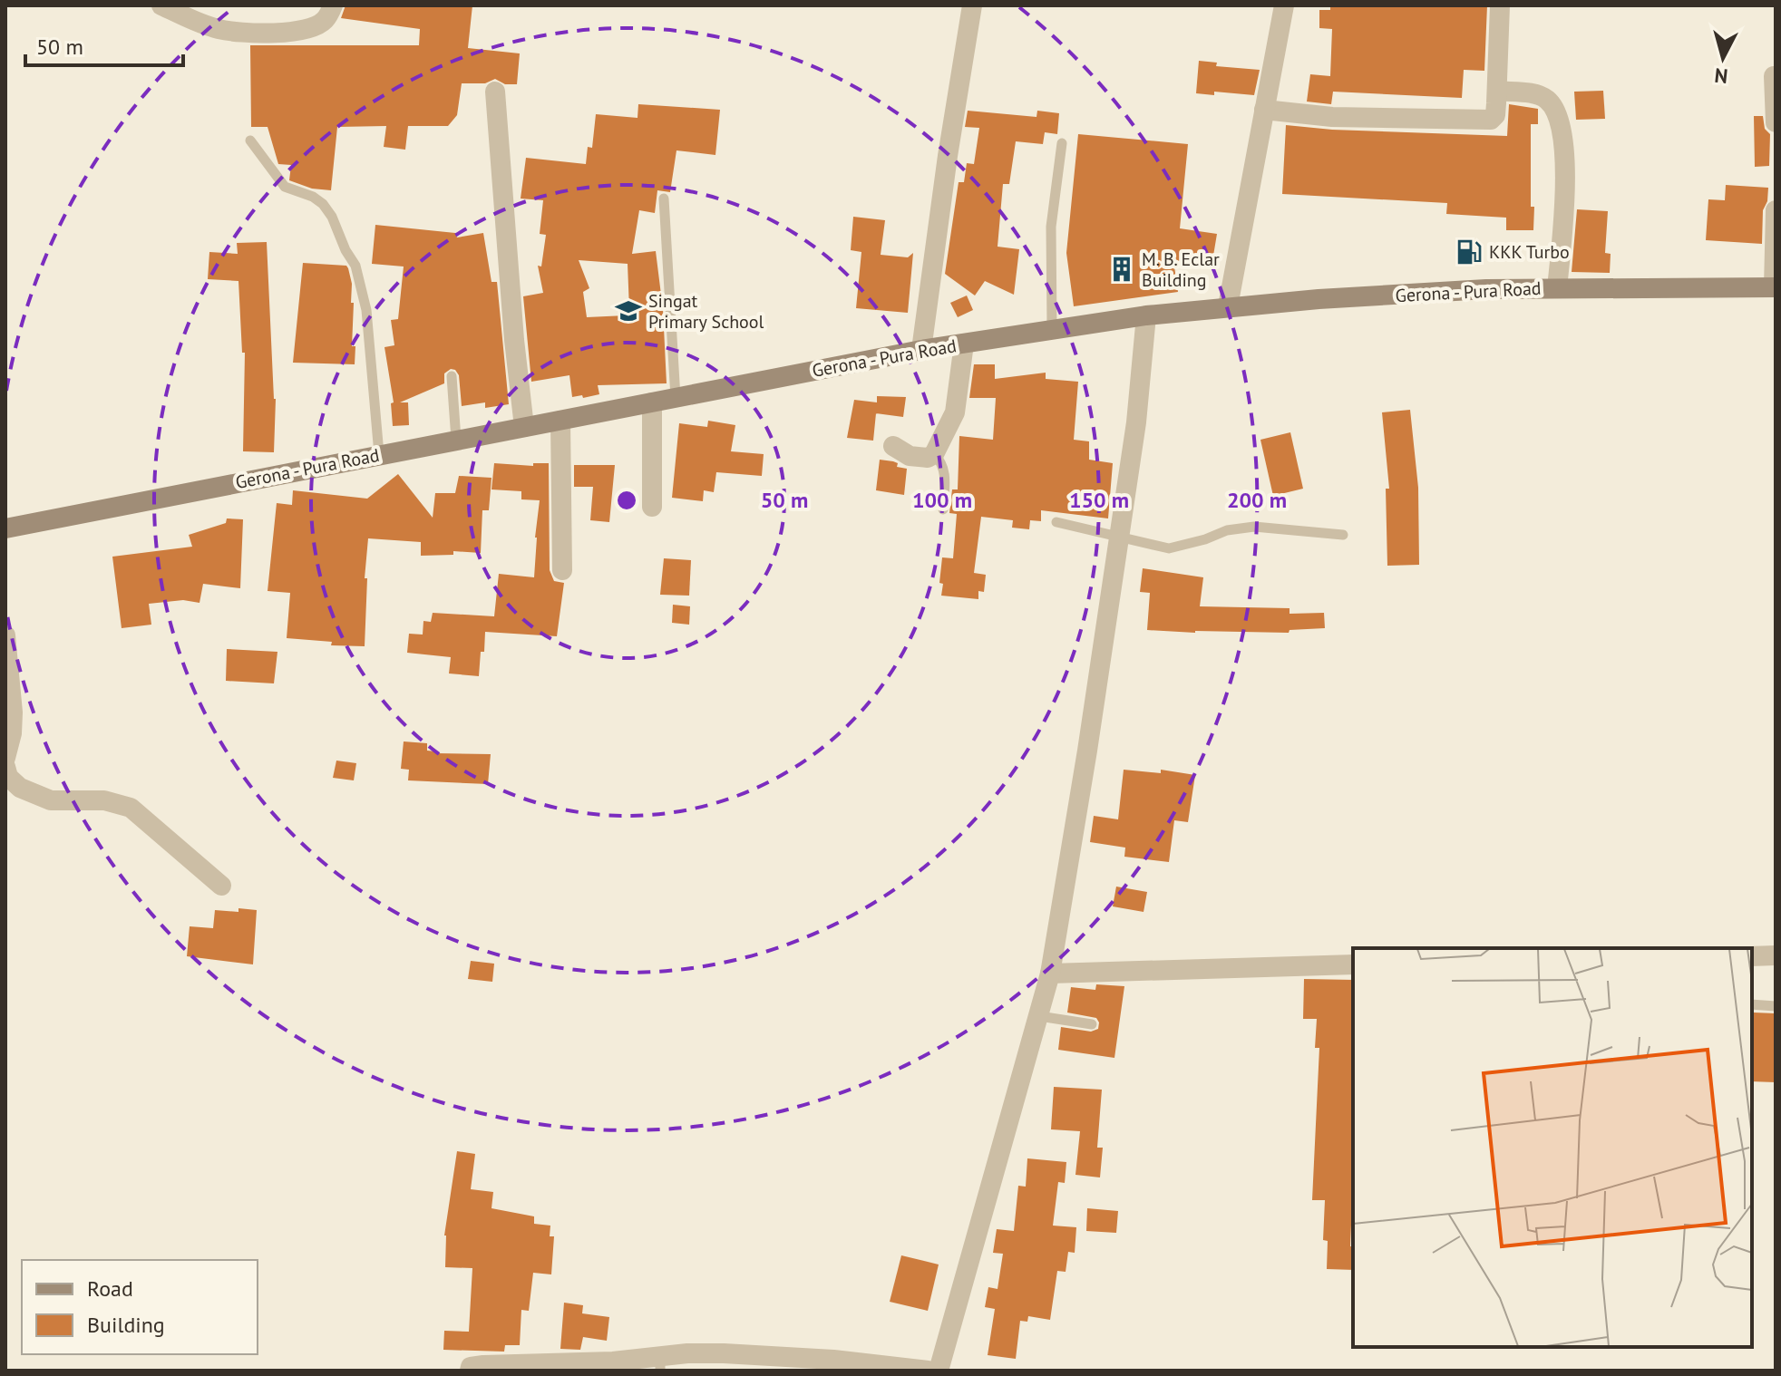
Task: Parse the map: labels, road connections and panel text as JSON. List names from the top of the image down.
{
  "streets": {
    "main road": ["Gerona - Pura Road"]
  },
  "places": {
    "fuel station": ["KKK Turbo"],
    "building": ["M. B. Eclar Building"],
    "school or university": ["Singat Primary School"]
  },
  "legend": ["Road", "Building"],
  "scale_bar": "50 m",
  "north": "bottom",
  "rings": [
    "50 m",
    "100 m",
    "150 m",
    "200 m"
  ]
}
